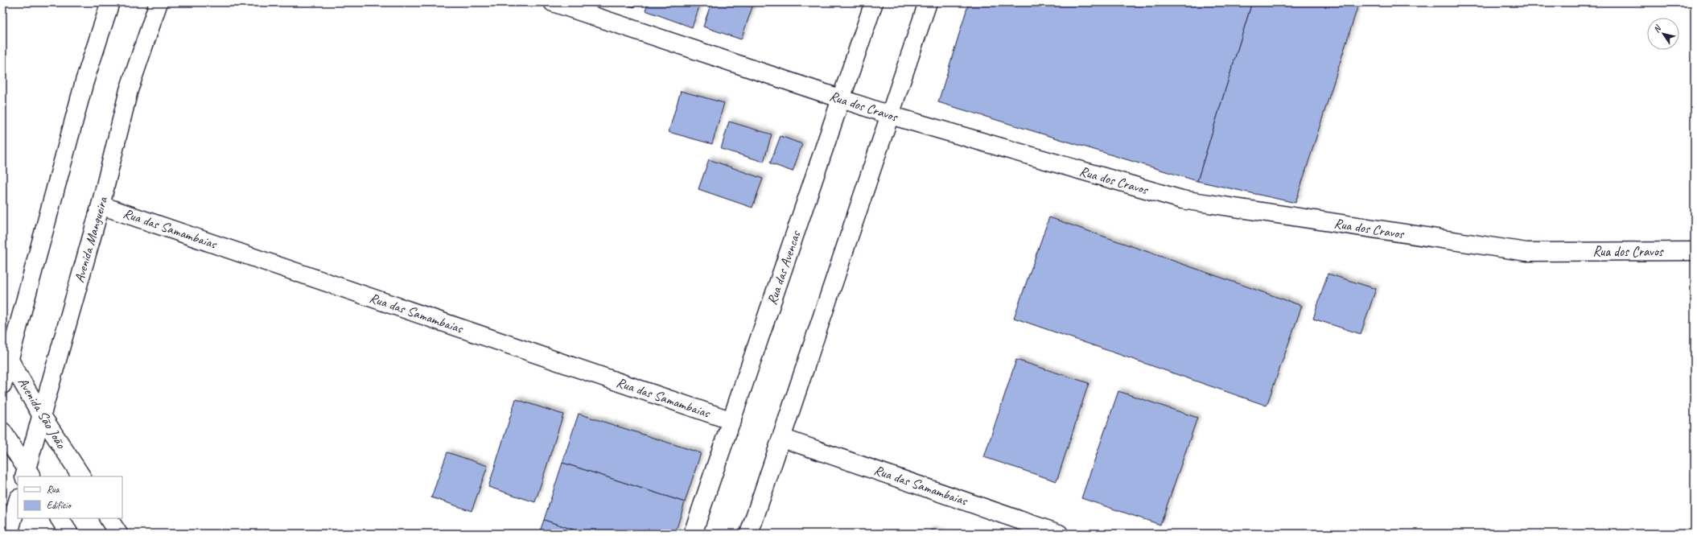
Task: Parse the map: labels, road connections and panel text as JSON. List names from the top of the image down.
{
  "streets": {
    "street": [
      "Rua dos Cravos",
      "Rua das Samambaias",
      "Avenida Mangueira",
      "Rua das Avencas",
      "Avenida São João"
    ]
  },
  "crossings": [
    ["Rua dos Cravos", "Rua das Avencas"],
    ["Rua das Samambaias", "Avenida Mangueira"],
    ["Rua das Samambaias", "Rua das Avencas"],
    ["Avenida Mangueira", "Avenida São João"]
  ],
  "legend": ["Rua", "Edifício"],
  "north": "top left"
}
